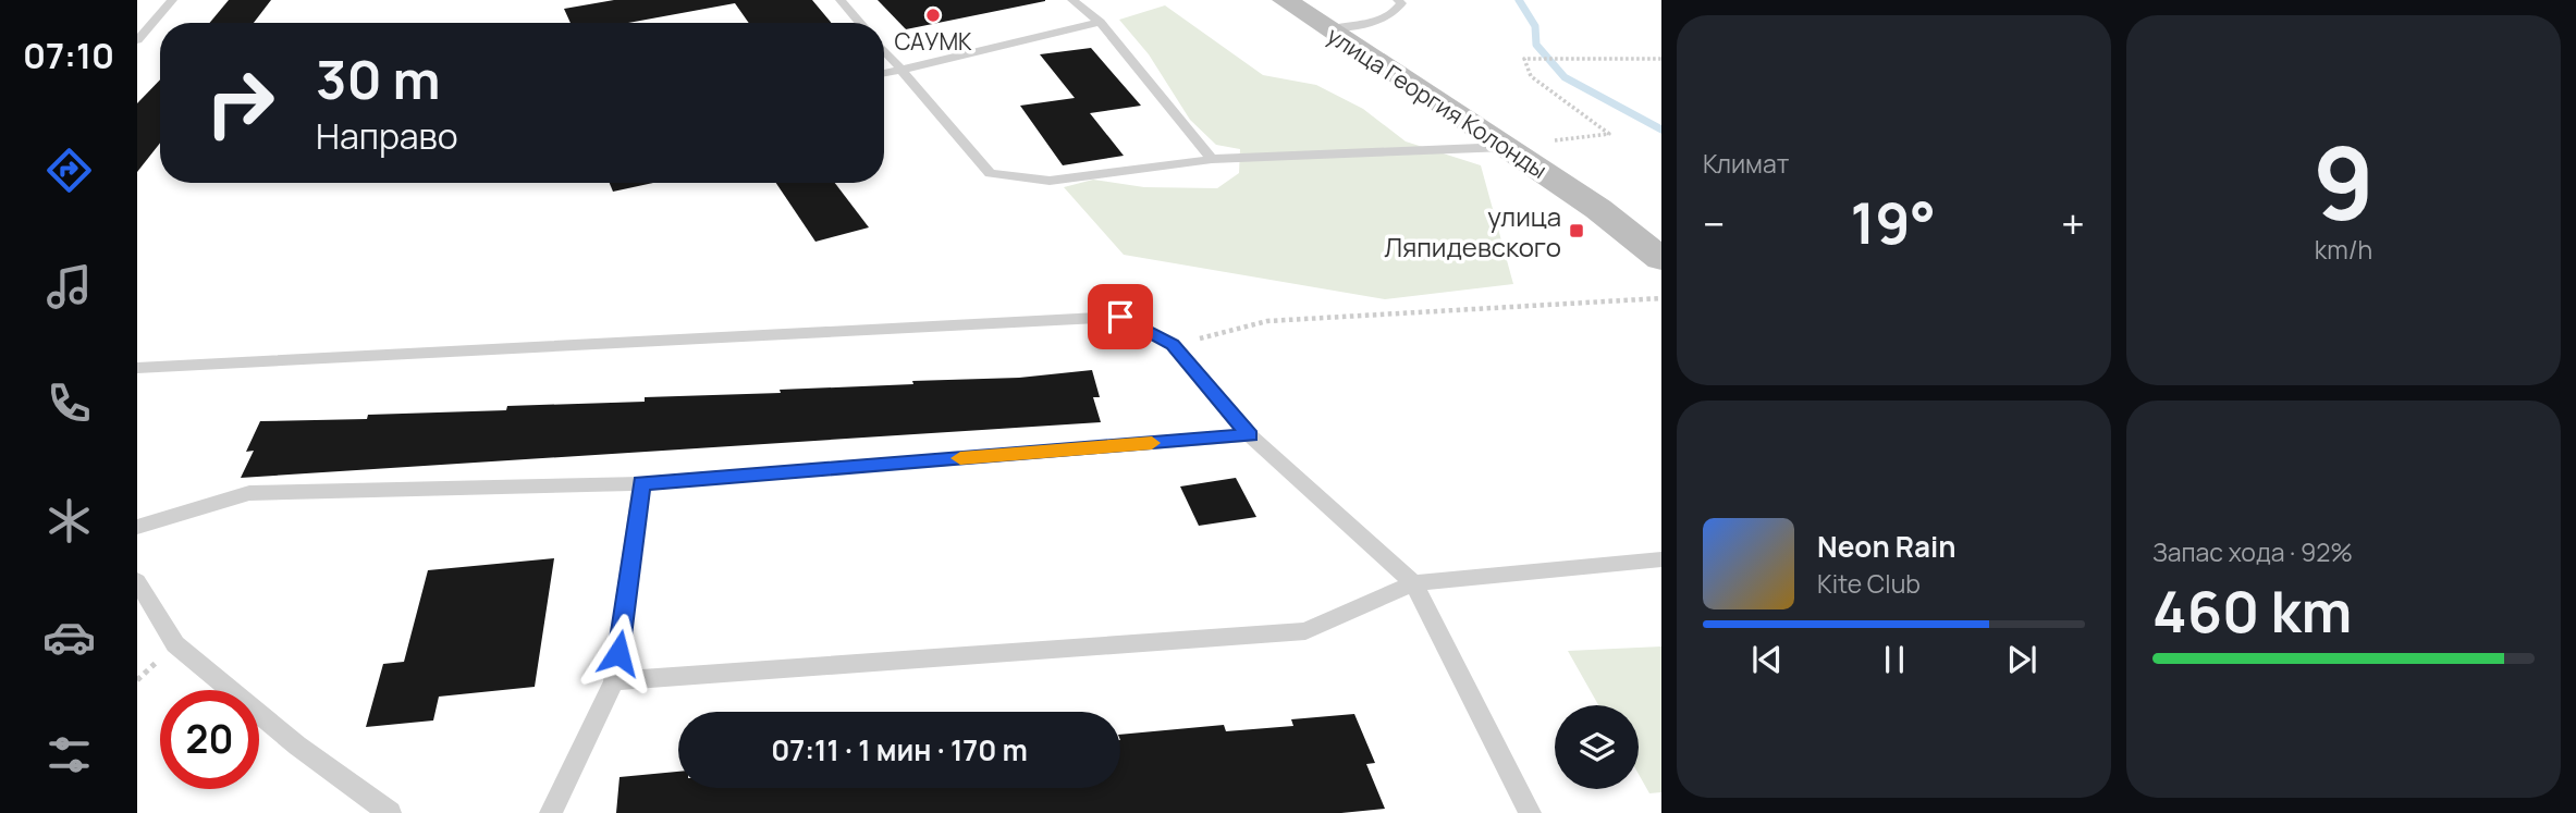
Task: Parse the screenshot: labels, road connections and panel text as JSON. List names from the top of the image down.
{
  "streets": {
    "main road": ["улица Георгия Колонды"]
  },
  "places": {
    "other": ["САУМК"],
    "transit": ["улица Ляпидевского"]
  },
  "page": {
    "tabs": "07:10",
    "tile": [
      "Климат",
      ["9", "km/h"],
      ["Запас хода · 92%", "460 km"]
    ],
    "turn": ["30 m", "Направо"],
    "heat": ["−", "19°", "+"],
    "song": ["Neon Rain", "Kite Club"],
    "limit": "20",
    "trip": "07:11 · 1 мин · 170 m"
  }
}
